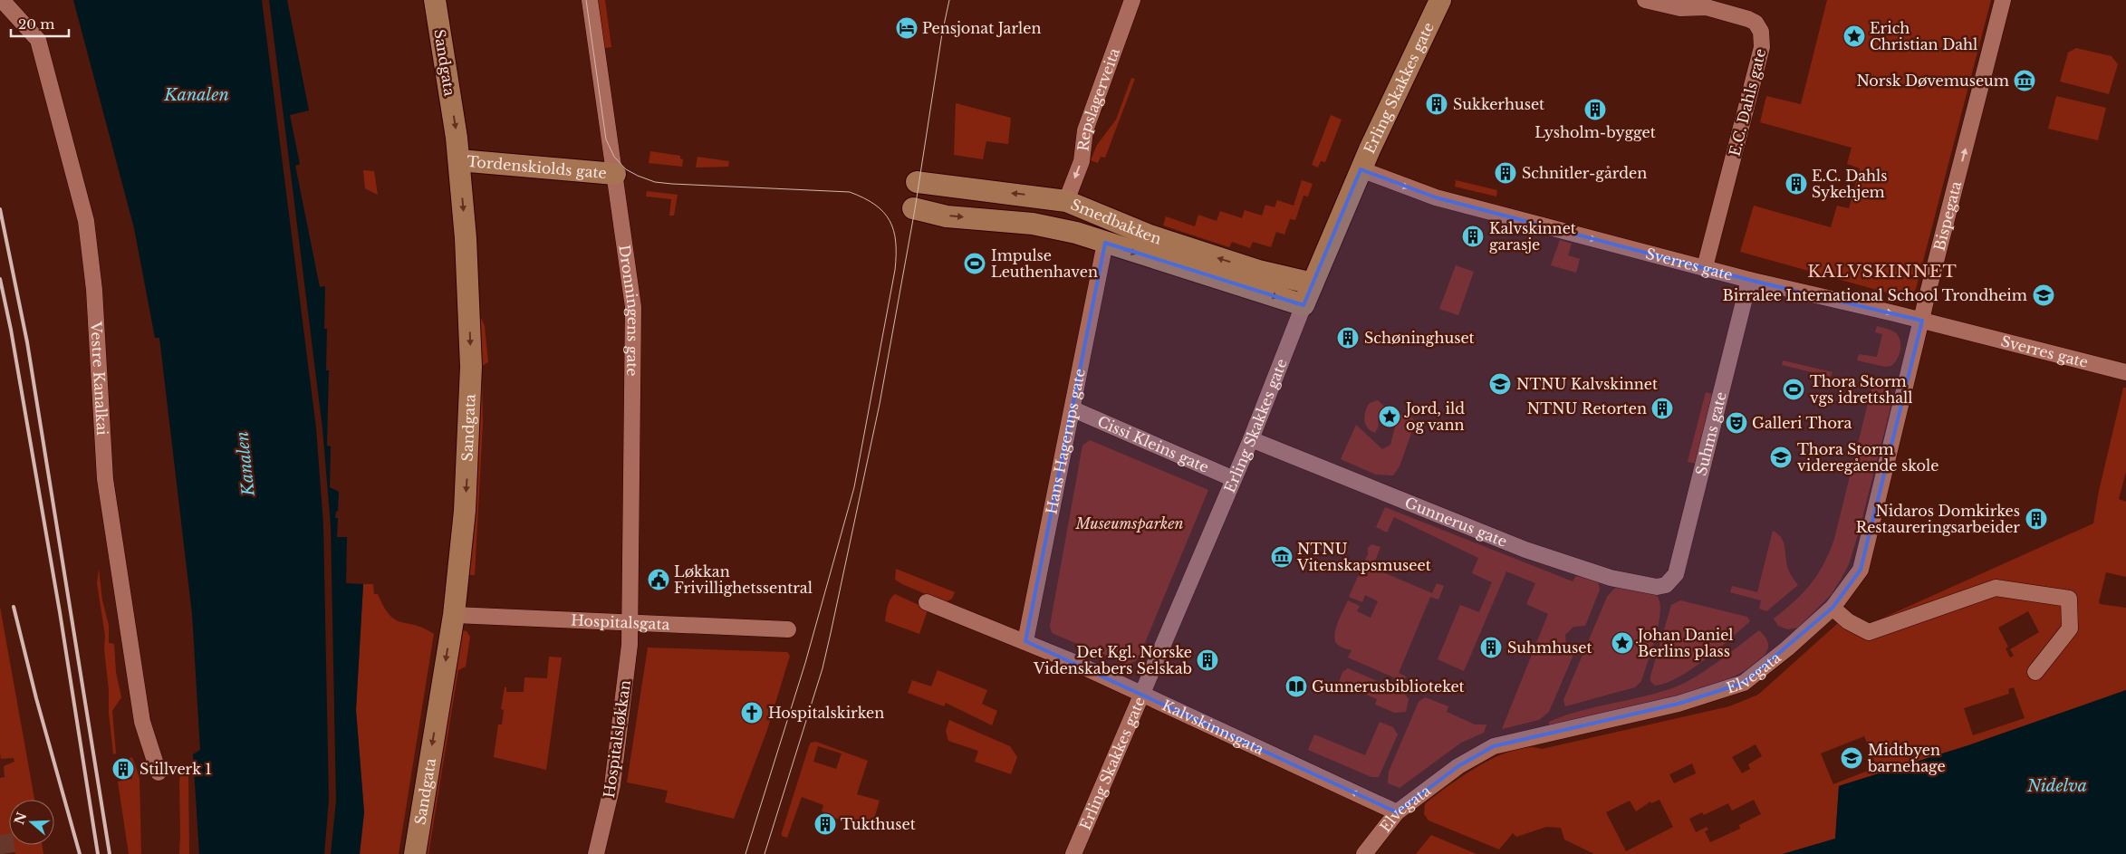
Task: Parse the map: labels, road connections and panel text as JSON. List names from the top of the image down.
{
  "streets": {
    "street": [
      "Sandgata",
      "Erling Skakkes gate",
      "Repslagerveita",
      "E.C. Dahls gate",
      "Tordenskiolds gate",
      "Bispegata",
      "Smedbakken",
      "Sverres gate",
      "Dronningens gate",
      "Vestre Kanalkai",
      "Suhms gate",
      "Hans Hagerups gate",
      "Cissi Kleins gate",
      "Gunnerus gate",
      "Hospitalsgata",
      "Elvegata",
      "Kalvskinnsgata",
      "Hospitalsløkkan"
    ]
  },
  "crossings": [
    ["Sandgata", "Tordenskiolds gate"],
    ["Sandgata", "Hospitalsgata"],
    ["Erling Skakkes gate", "Smedbakken"],
    ["Erling Skakkes gate", "Sverres gate"],
    ["Erling Skakkes gate", "Cissi Kleins gate"],
    ["Erling Skakkes gate", "Gunnerus gate"],
    ["Erling Skakkes gate", "Kalvskinnsgata"],
    ["Repslagerveita", "Smedbakken"],
    ["E.C. Dahls gate", "Sverres gate"],
    ["Tordenskiolds gate", "Dronningens gate"],
    ["Bispegata", "Sverres gate"],
    ["Bispegata", "Elvegata"],
    ["Smedbakken", "Hans Hagerups gate"],
    ["Sverres gate", "Suhms gate"],
    ["Dronningens gate", "Hospitalsgata"],
    ["Dronningens gate", "Hospitalsløkkan"],
    ["Suhms gate", "Gunnerus gate"],
    ["Hans Hagerups gate", "Cissi Kleins gate"],
    ["Hans Hagerups gate", "Kalvskinnsgata"],
    ["Hospitalsgata", "Hospitalsløkkan"],
    ["Elvegata", "Kalvskinnsgata"]
  ],
  "one_way": [
    "Sandgata",
    "Repslagerveita",
    "Bispegata",
    "Sverres gate",
    "Kalvskinnsgata"
  ],
  "districts": ["KALVSKINNET"],
  "water": ["Kanalen", "Nidelva"],
  "parks": ["Museumsparken"],
  "places": {
    "hotel": ["Pensjonat Jarlen"],
    "place": ["Erich Christian Dahl", "Jord, ild og vann", "Johan Daniel Berlins plass"],
    "museum": ["Norsk Døvemuseum", "NTNU Vitenskapsmuseet"],
    "building": [
      "Sukkerhuset",
      "Lysholm-bygget",
      "Schnitler-gården",
      "E.C. Dahls Sykehjem",
      "Kalvskinnet garasje",
      "Schøninghuset",
      "NTNU Retorten",
      "Nidaros Domkirkes Restaureringsarbeider",
      "Suhmhuset",
      "Det Kgl. Norske Videnskabers Selskab",
      "Stillverk 1",
      "Tukthuset"
    ],
    "sports": ["Impulse Leuthenhaven", "Thora Storm vgs idrettshall"],
    "school or university": [
      "Birralee International School Trondheim",
      "NTNU Kalvskinnet",
      "Thora Storm videregående skole",
      "Midtbyen barnehage"
    ],
    "theatre": ["Galleri Thora"],
    "public building": ["Løkkan Frivillighetssentral"],
    "library": ["Gunnerusbiblioteket"],
    "church": ["Hospitalskirken"]
  },
  "scale_bar": "20 m",
  "north": "left"
}
